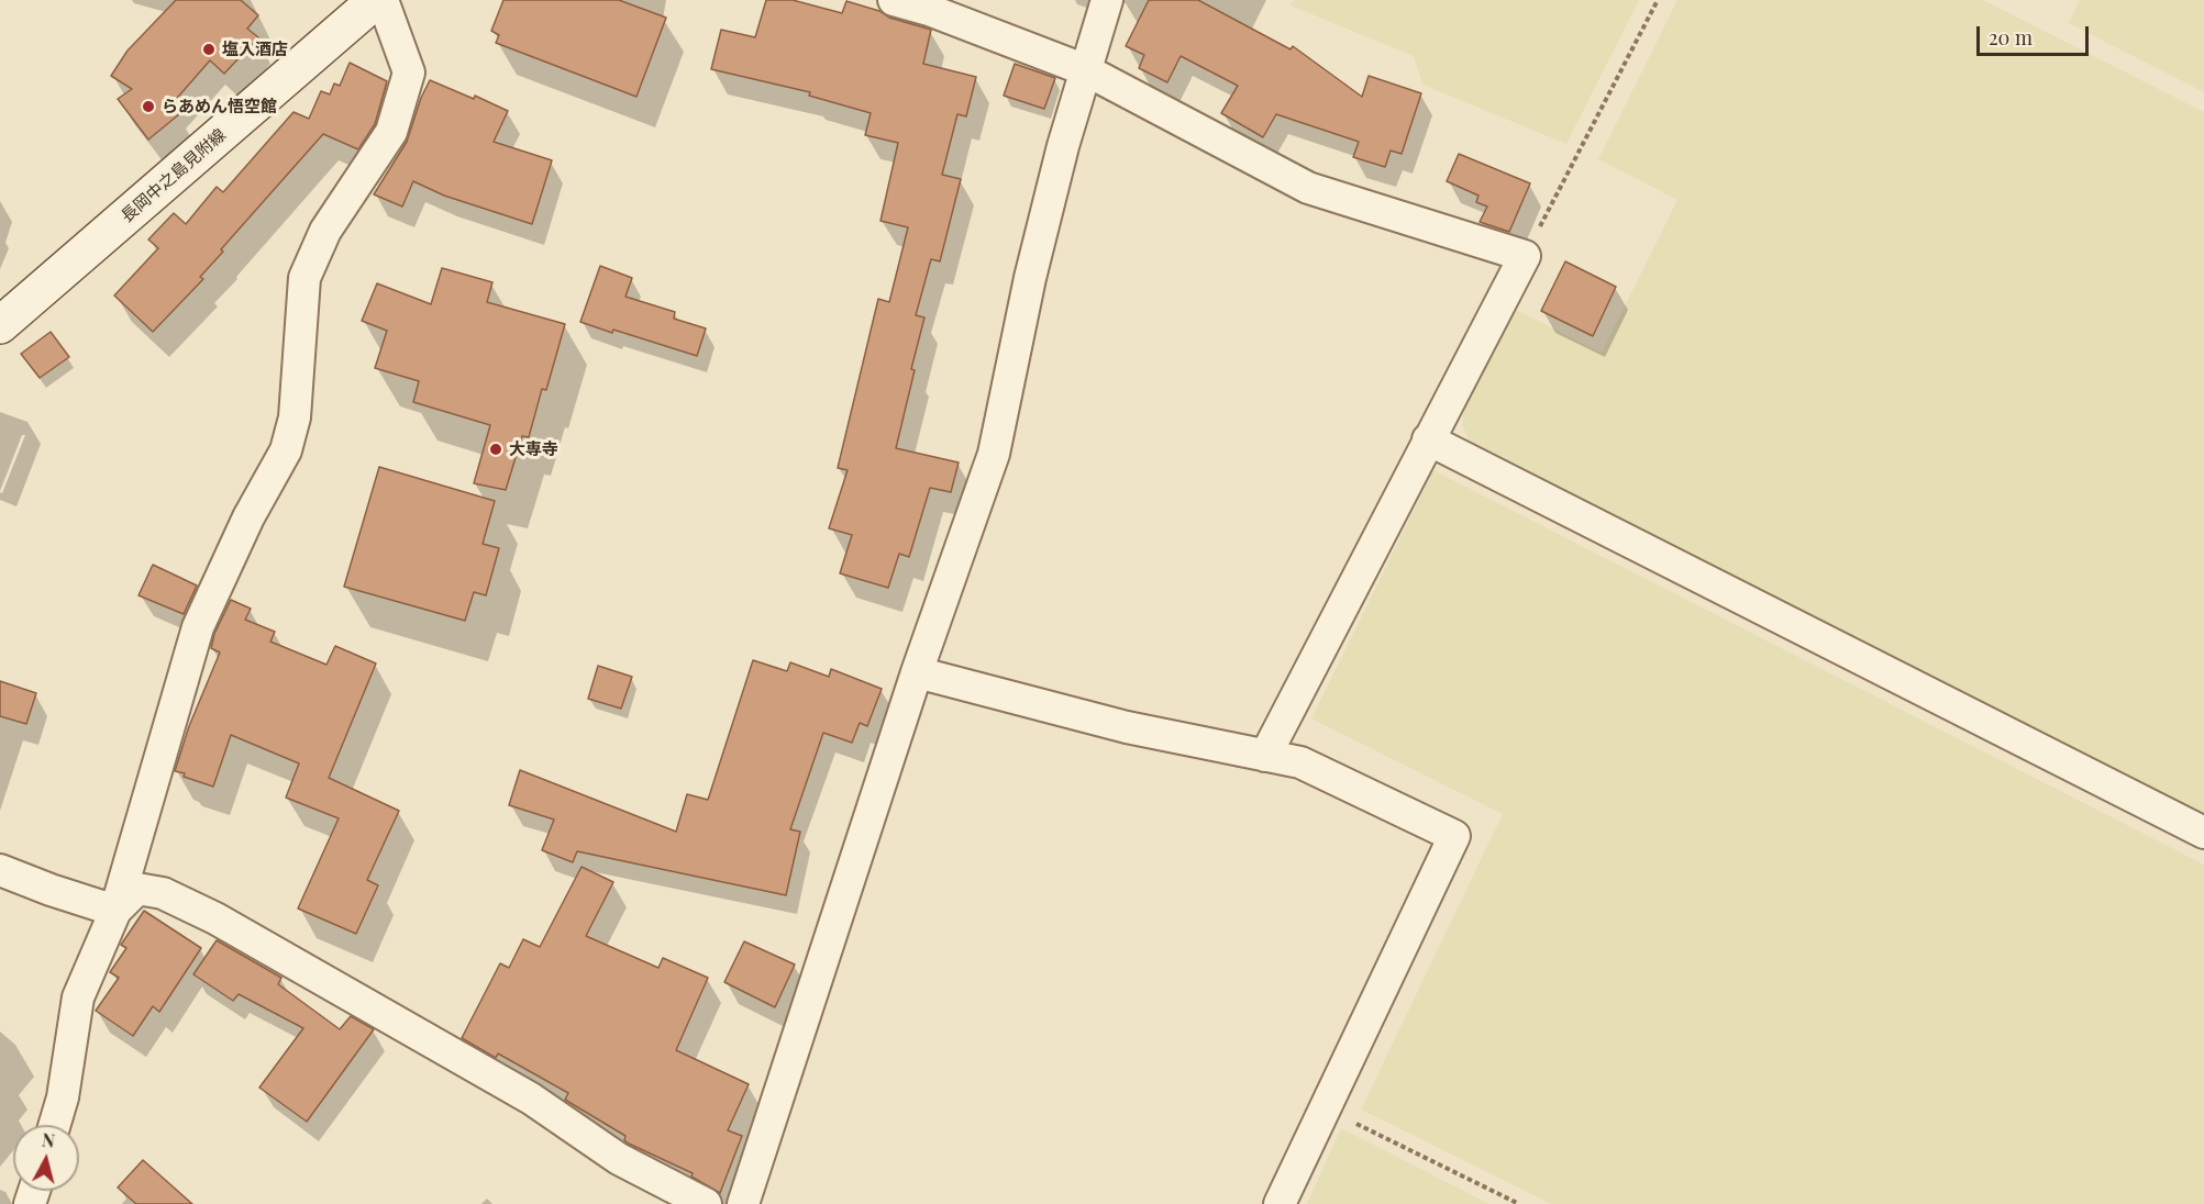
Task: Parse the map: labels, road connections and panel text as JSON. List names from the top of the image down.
{
  "streets": {
    "main road": ["長岡中之島見附線"]
  },
  "places": ["塩入酒店", "らあめん悟空館", "大専寺"],
  "scale_bar": "20 m",
  "north": "top"
}
